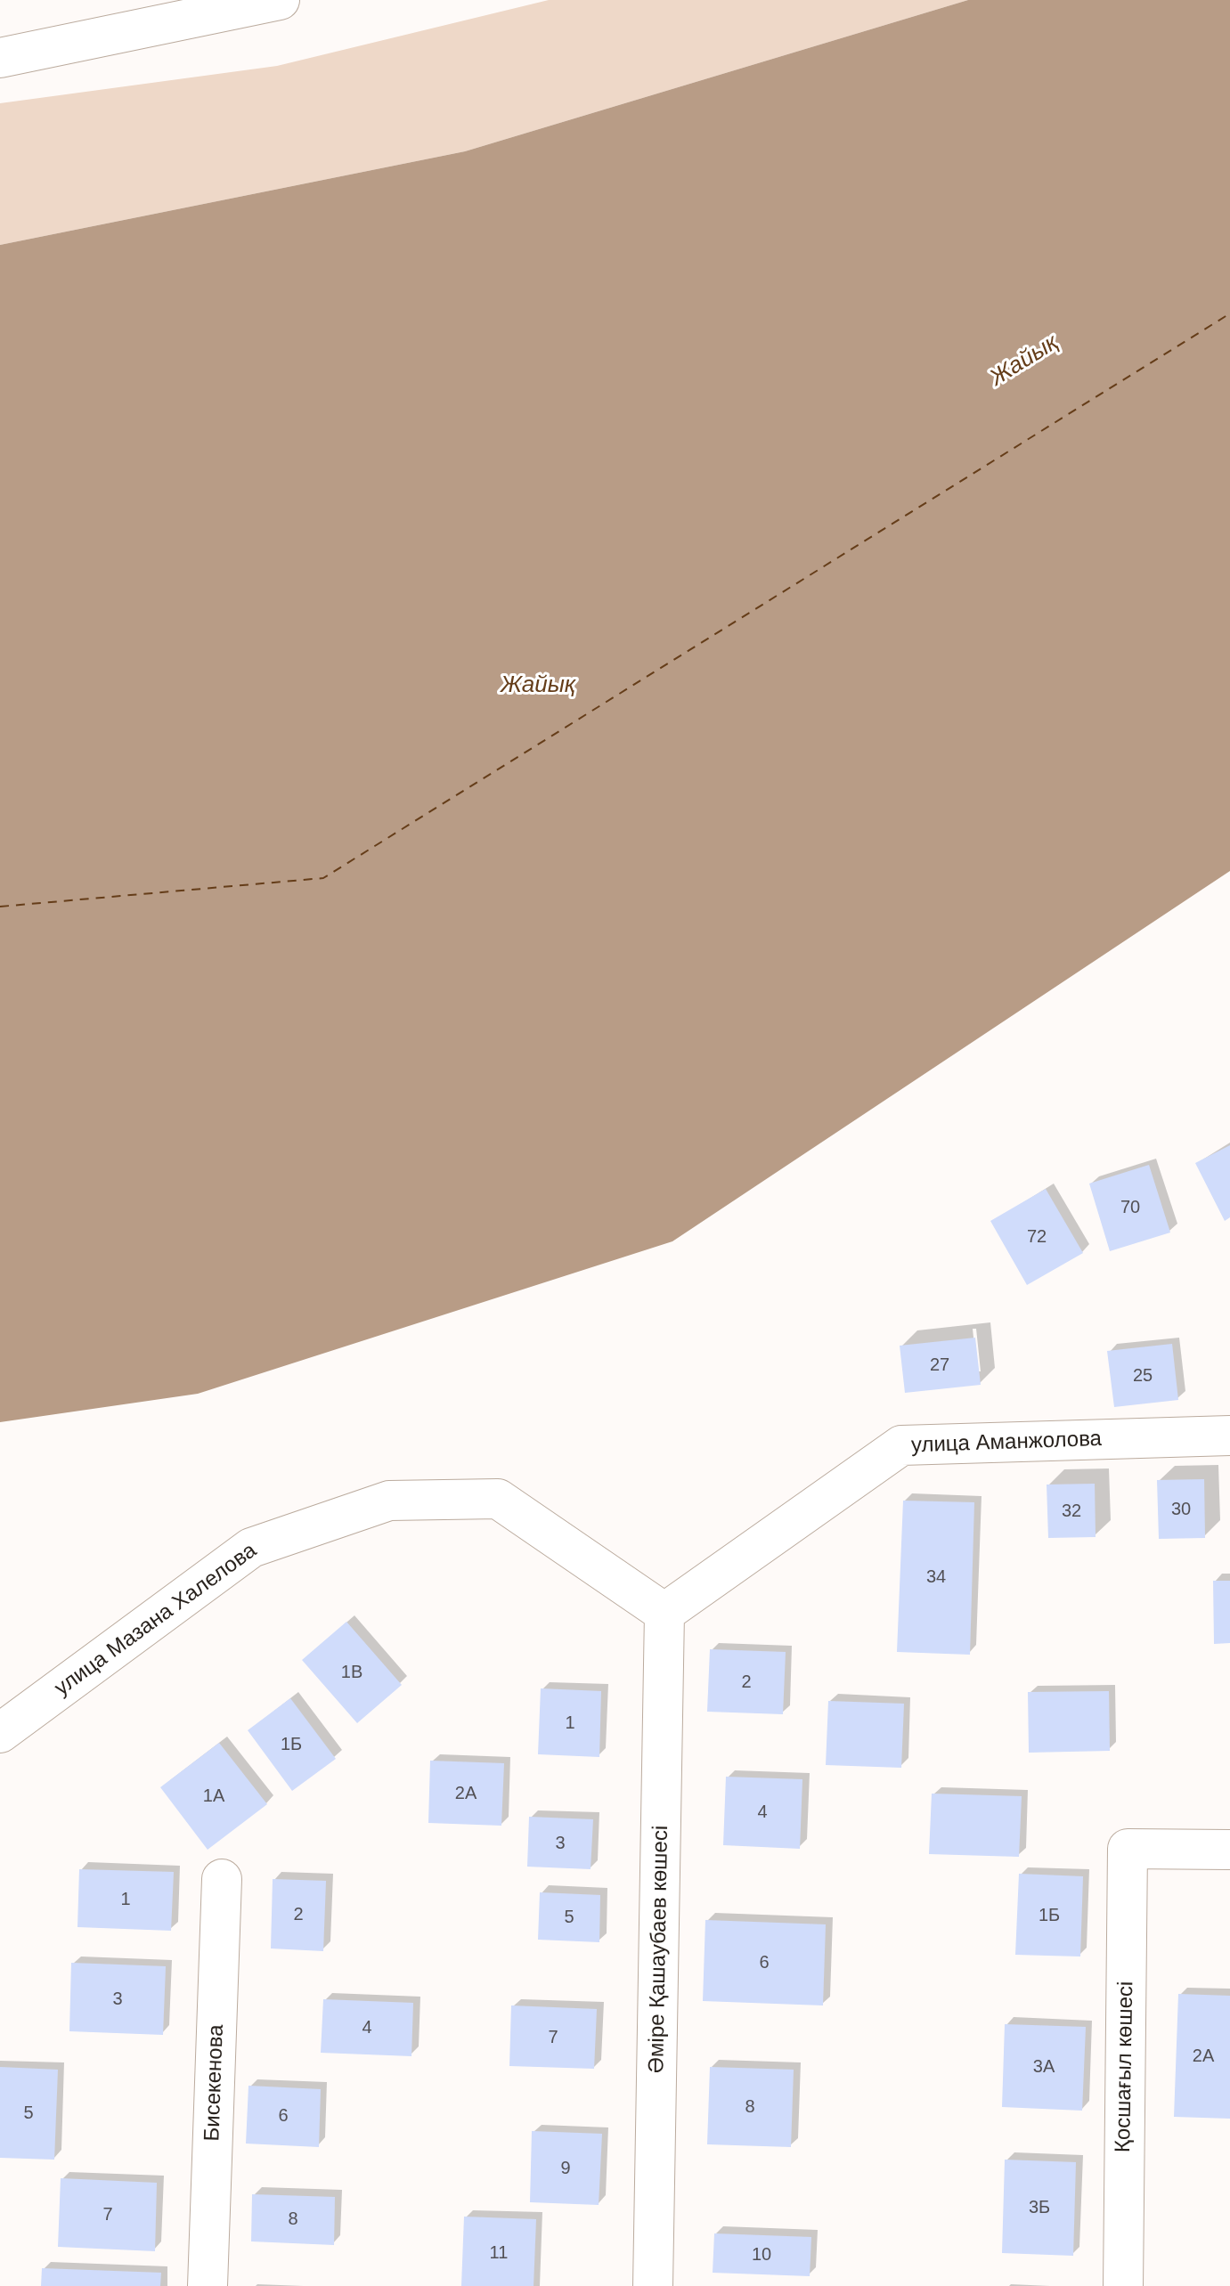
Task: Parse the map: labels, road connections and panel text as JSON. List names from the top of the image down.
{
  "streets": {
    "street": [
      "улица Аманжолова",
      "улица Мазана Халелова",
      "Әміре Қашаубаев көшесі",
      "Қосшағыл көшесі",
      "Бисекенова"
    ]
  },
  "crossings": [
    ["улица Аманжолова", "улица Мазана Халелова"],
    ["улица Аманжолова", "Әміре Қашаубаев көшесі"],
    ["улица Мазана Халелова", "Әміре Қашаубаев көшесі"]
  ],
  "water": ["Жайық"],
  "house_numbers": [
    "70",
    "72",
    "27",
    "25",
    "30",
    "32",
    "34",
    "1В",
    "2",
    "1",
    "1Б",
    "2А",
    "1А",
    "4",
    "3",
    "1",
    "2",
    "1Б",
    "5",
    "6",
    "3",
    "4",
    "7",
    "2А",
    "3А",
    "8",
    "5",
    "6",
    "9",
    "3Б",
    "7",
    "8",
    "11",
    "10"
  ]
}
